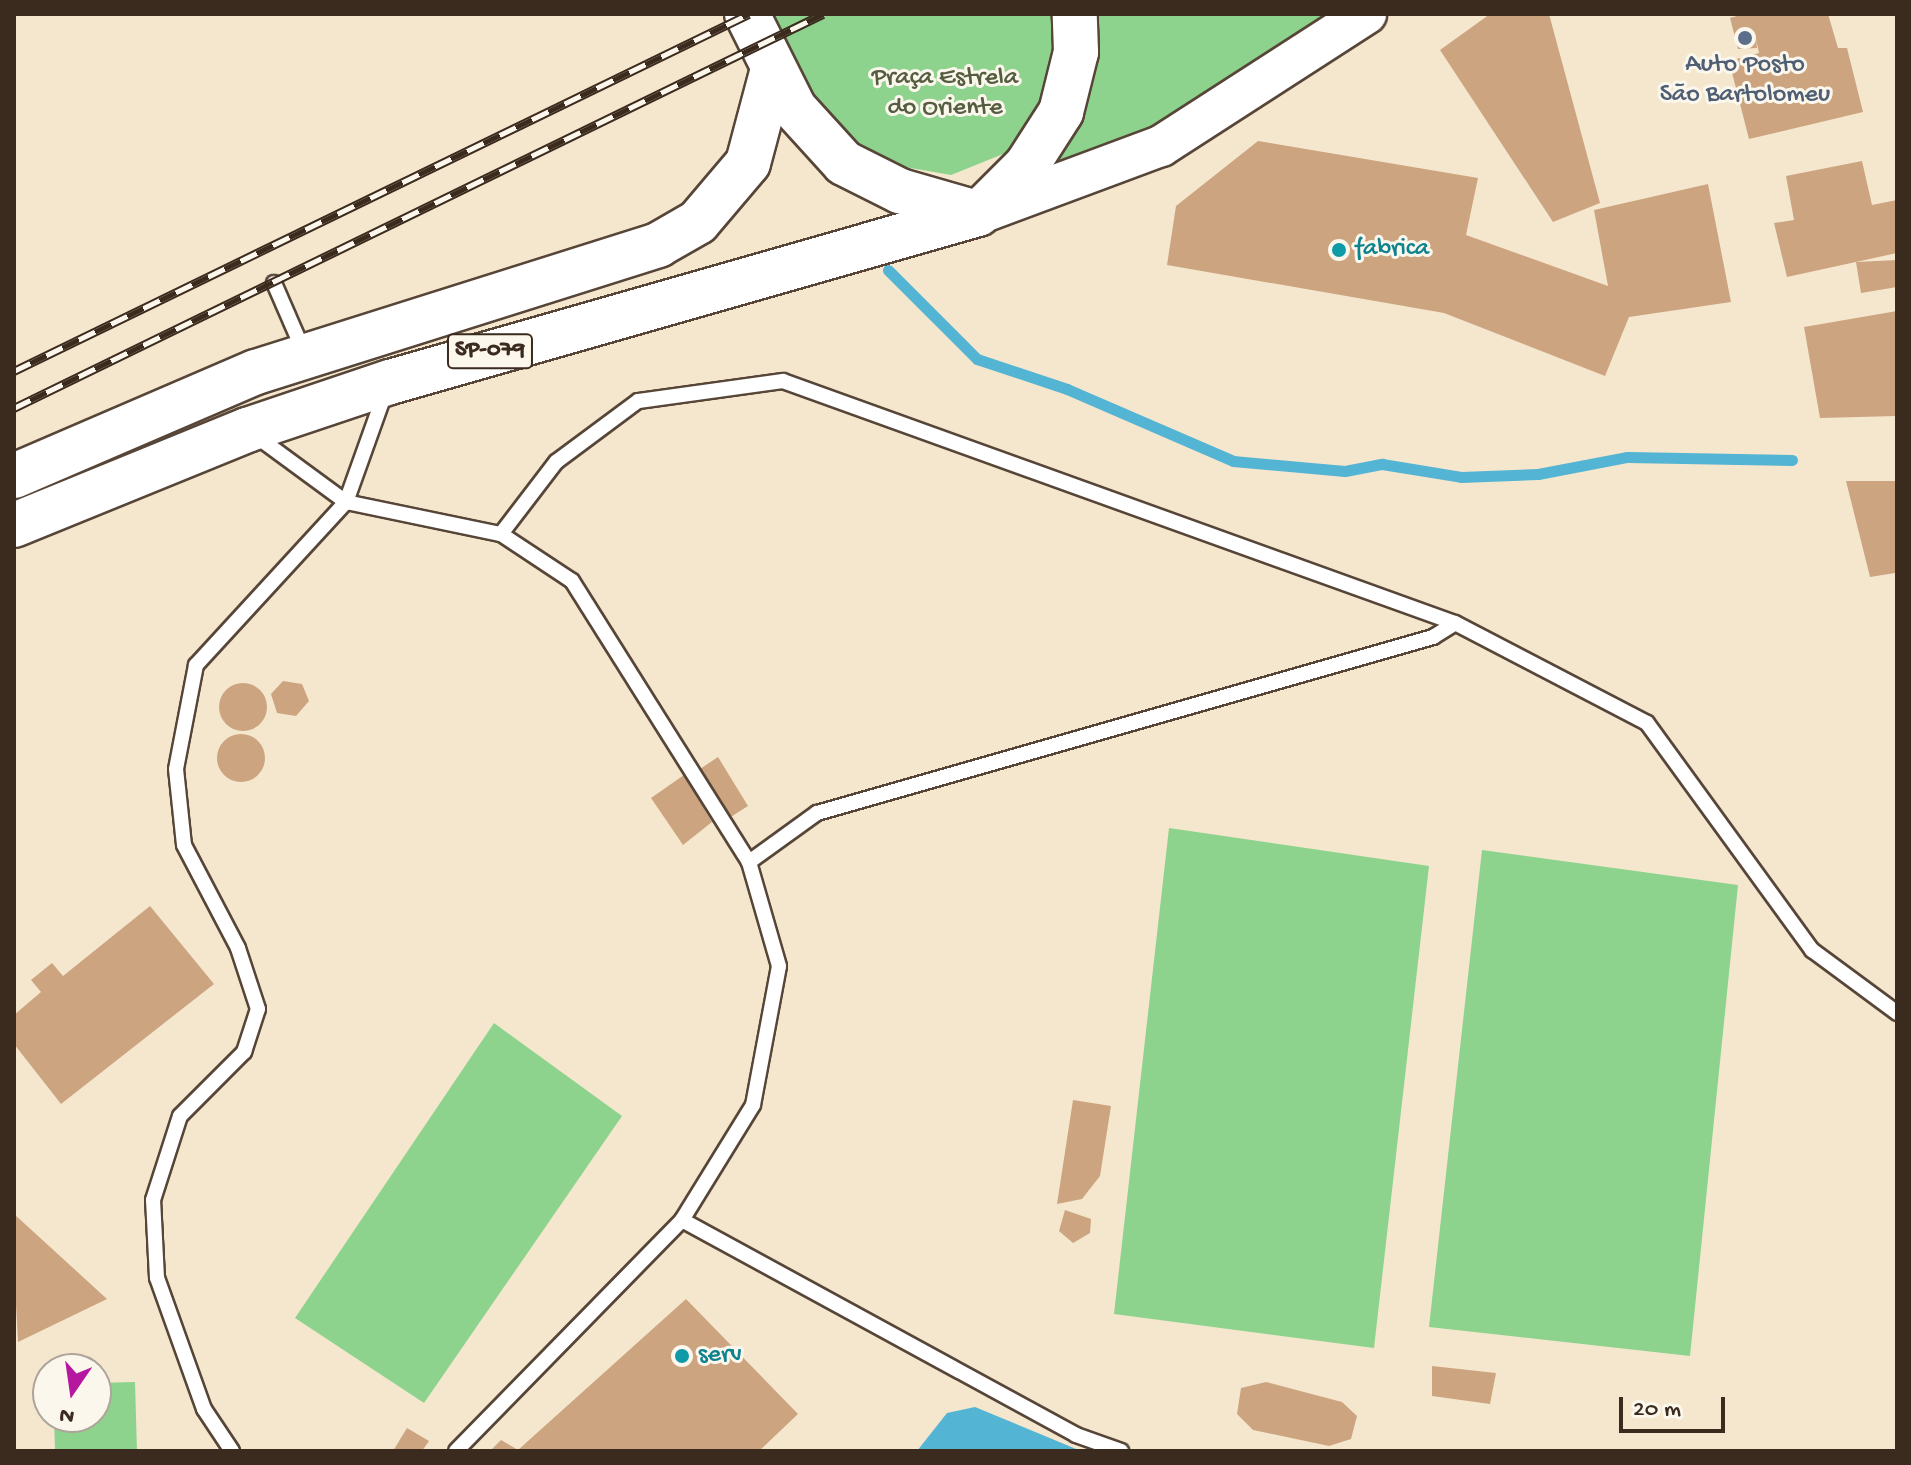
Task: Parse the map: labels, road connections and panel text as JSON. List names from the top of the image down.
{
  "streets": {
    "main road": ["SP-079"]
  },
  "parks": ["Praça Estrela do Oriente"],
  "places": ["Auto Posto São Bartolomeu", "fabrica", "serv"],
  "scale_bar": "20 m",
  "north": "bottom"
}
